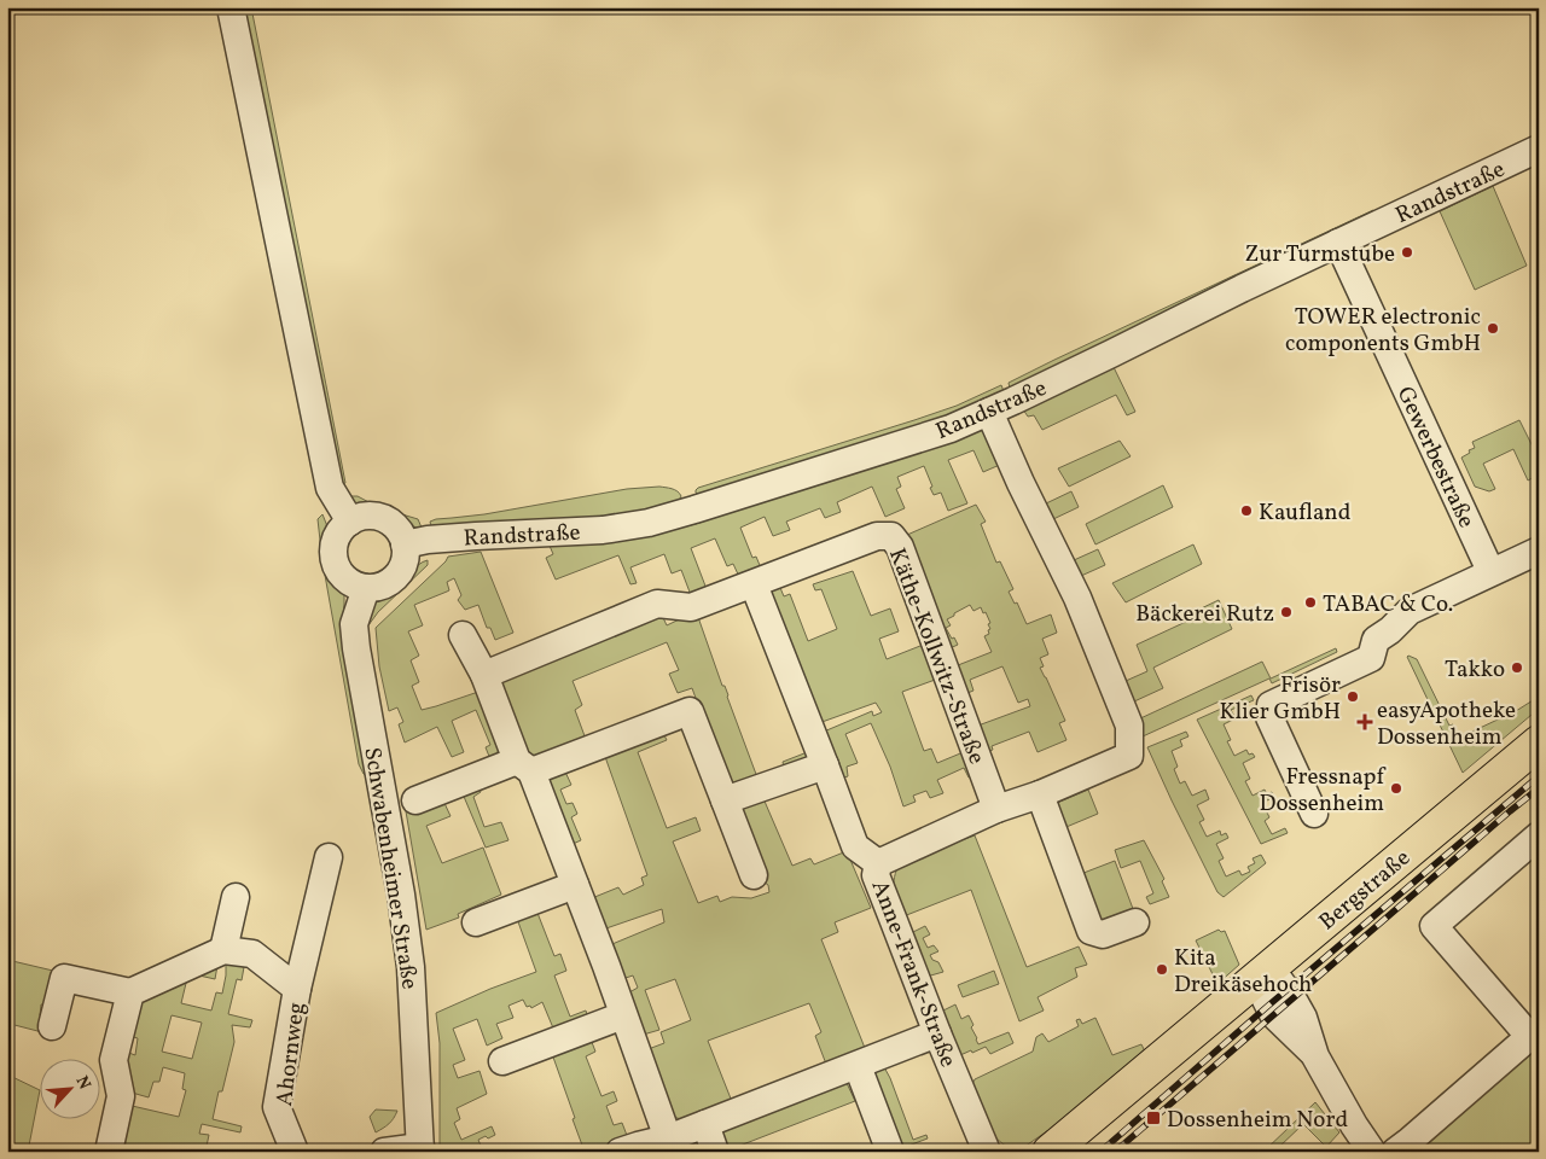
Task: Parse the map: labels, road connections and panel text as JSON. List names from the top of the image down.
{
  "streets": {
    "main road": ["Bergstraße"],
    "street": [
      "Randstraße",
      "Gewerbestraße",
      "Käthe-Kollwitz-Straße",
      "Schwabenheimer Straße",
      "Anne-Frank-Straße",
      "Ahornweg"
    ]
  },
  "crossings": [
    ["Randstraße", "Gewerbestraße"],
    ["Randstraße", "Schwabenheimer Straße"],
    ["Randstraße", "Anne-Frank-Straße"],
    ["Käthe-Kollwitz-Straße", "Anne-Frank-Straße"]
  ],
  "places": {
    "other": [
      "Zur Turmstube",
      "TOWER electronic components GmbH",
      "Kaufland",
      "TABAC & Co.",
      "Bäckerei Rutz",
      "Takko",
      "Frisör Klier GmbH",
      "Fressnapf Dossenheim",
      "Kita Dreikäsehoch"
    ],
    "health": ["easyApotheke Dossenheim"],
    "transit": ["Dossenheim Nord"]
  },
  "north": "top right"
}
